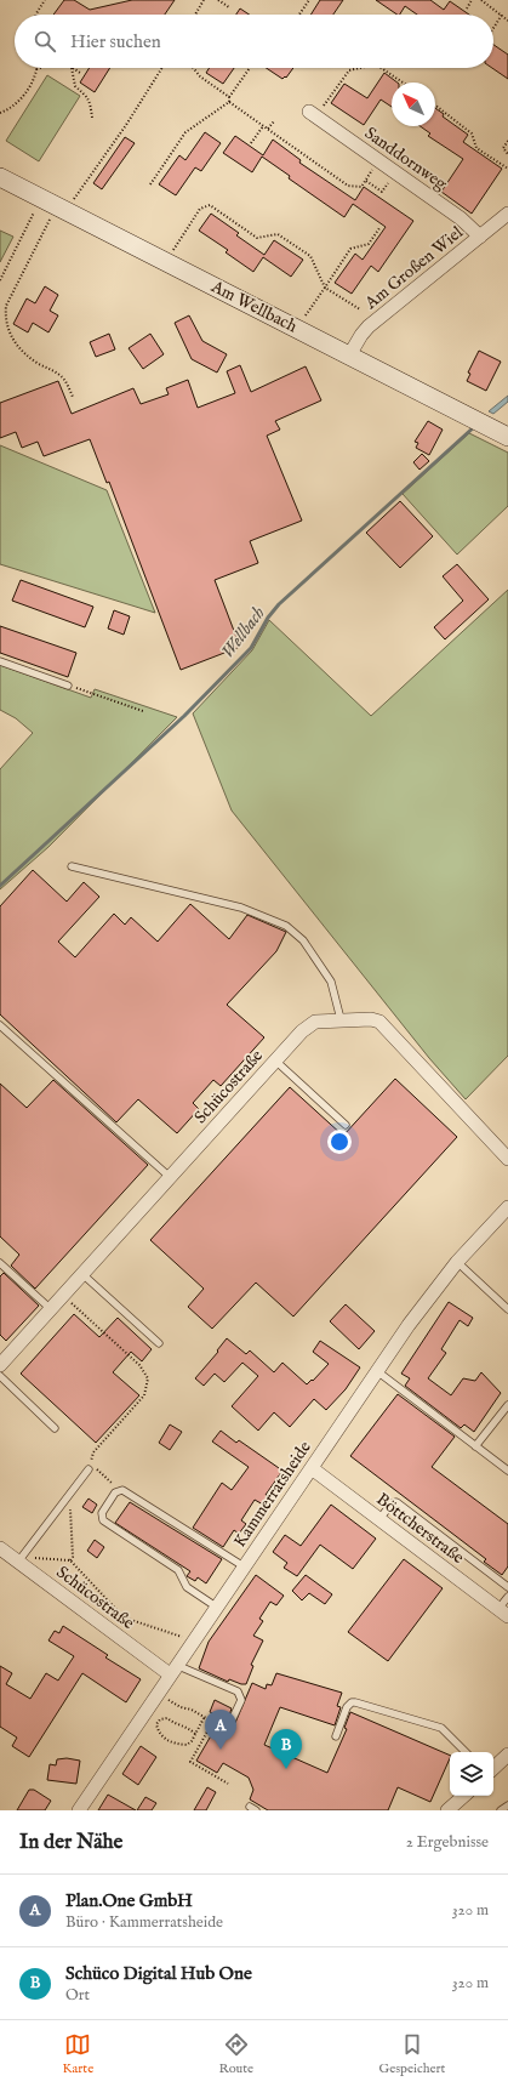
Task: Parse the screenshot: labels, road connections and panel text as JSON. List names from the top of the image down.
{
  "streets": {
    "main road": ["Am Wellbach"],
    "street": [
      "Sanddornweg",
      "Am Großen Wiel",
      "Schücostraße",
      "Kammerratsheide",
      "Böttcherstraße"
    ]
  },
  "crossings": [
    ["Sanddornweg", "Am Großen Wiel"],
    ["Am Großen Wiel", "Am Wellbach"],
    ["Schücostraße", "Kammerratsheide"],
    ["Kammerratsheide", "Böttcherstraße"]
  ],
  "water": ["Wellbach"],
  "north": "top left",
  "page": {
    "search": "Hier suchen",
    "pins": ["A", "B"],
    "heading": ["In der Nähe", "2 Ergebnisse"],
    "list": [
      {
        "mark": "A",
        "name": "Plan.One GmbH",
        "note": "Büro · Kammerratsheide",
        "value": "320 m"
      },
      {
        "mark": "B",
        "name": "Schüco Digital Hub One",
        "note": "Ort",
        "value": "320 m"
      }
    ],
    "nav": ["Karte", "Route", "Gespeichert"]
  }
}
